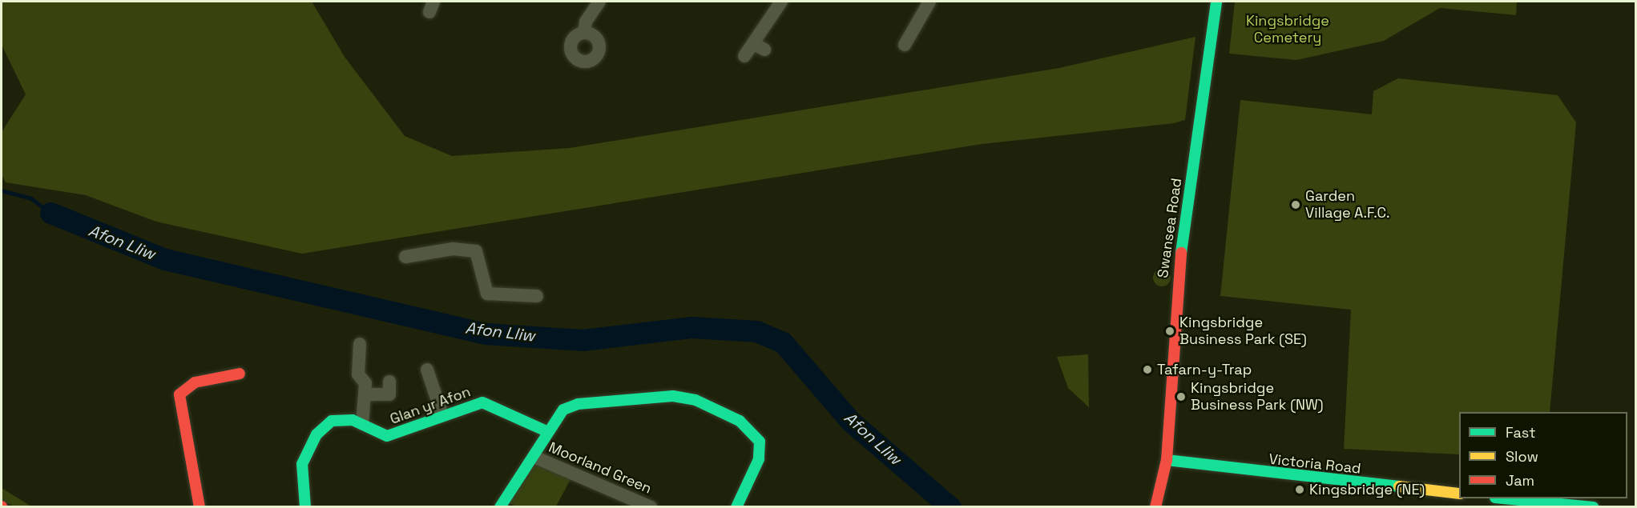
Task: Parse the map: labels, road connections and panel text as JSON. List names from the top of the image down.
{
  "streets": {
    "street": [
      "Swansea Road",
      "Glan yr Afon",
      "Victoria Road",
      "Moorland Green"
    ]
  },
  "crossings": [
    ["Swansea Road", "Victoria Road"]
  ],
  "water": ["Afon Lliw"],
  "parks": ["Kingsbridge Cemetery"],
  "places": [
    "Garden Village A.F.C.",
    "Kingsbridge Business Park (SE)",
    "Tafarn-y-Trap",
    "Kingsbridge Business Park (NW)",
    "Kingsbridge (NE)"
  ],
  "legend": ["Fast", "Slow", "Jam"]
}
